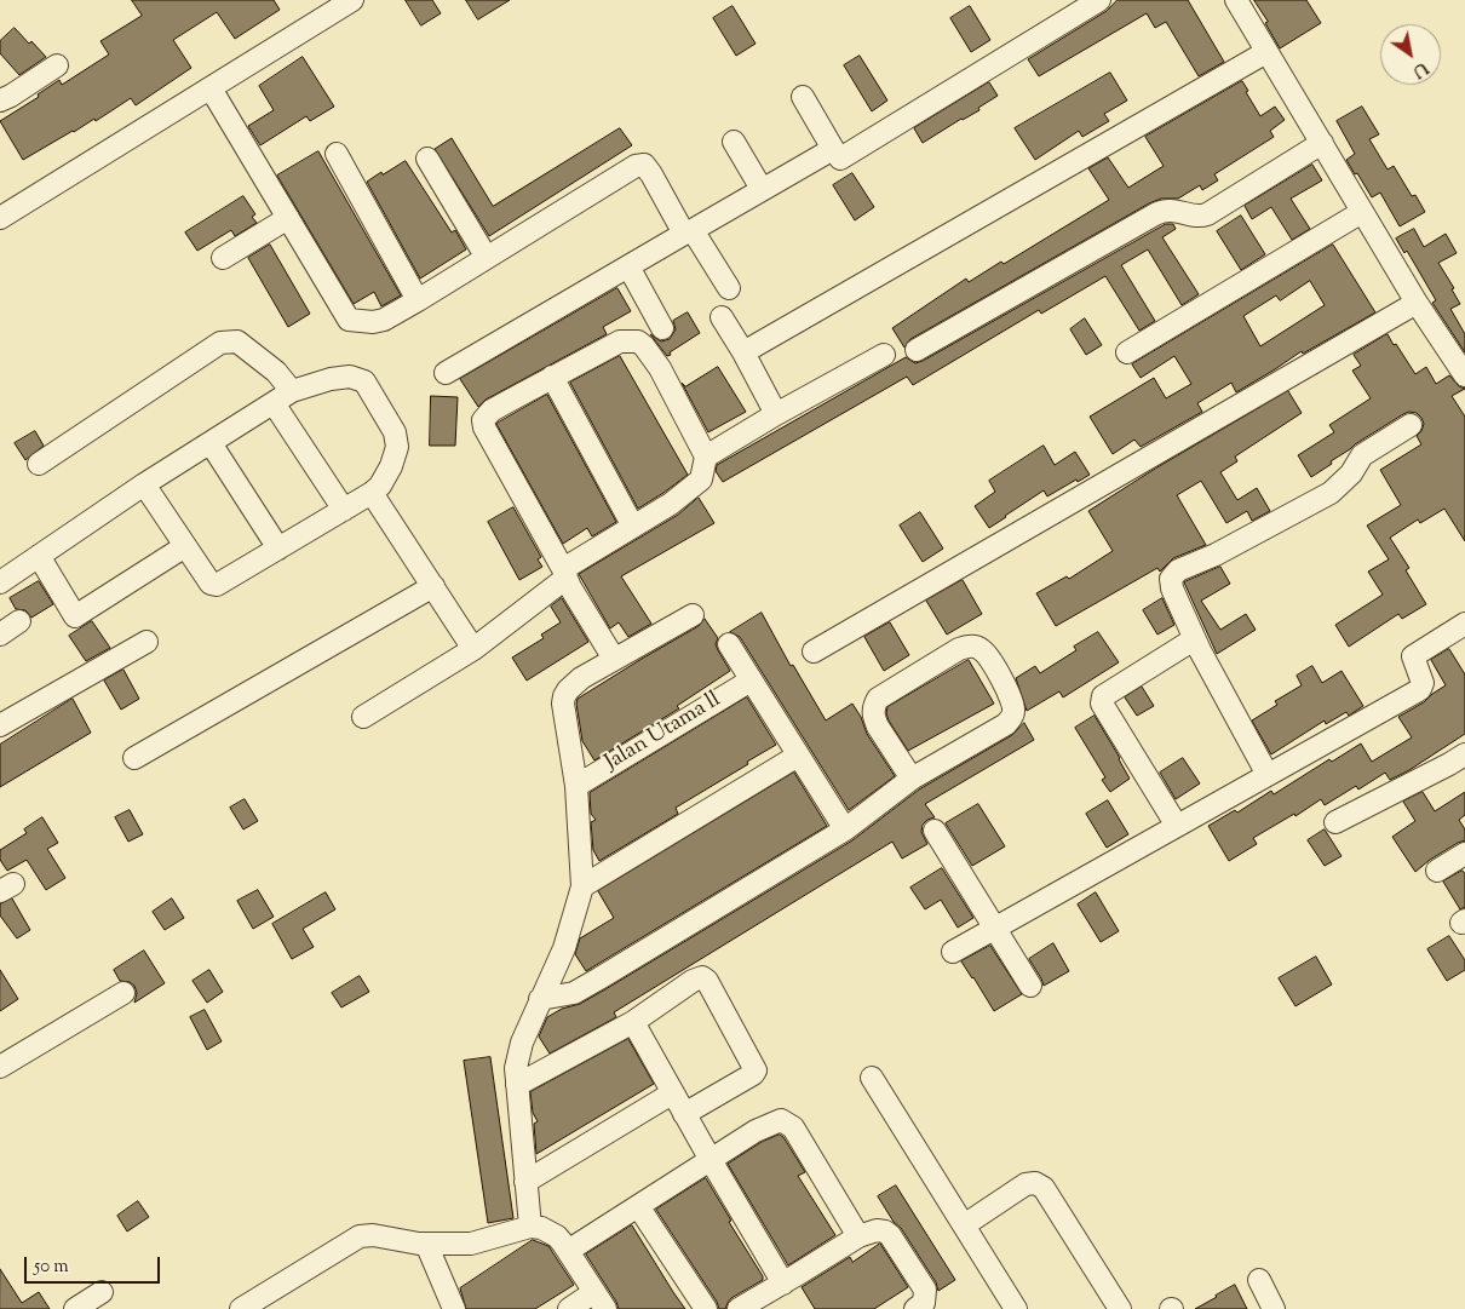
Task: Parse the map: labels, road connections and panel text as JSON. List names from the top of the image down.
{
  "streets": {
    "street": ["Jalan Utama ll"]
  },
  "scale_bar": "50 m",
  "north": "bottom right"
}
